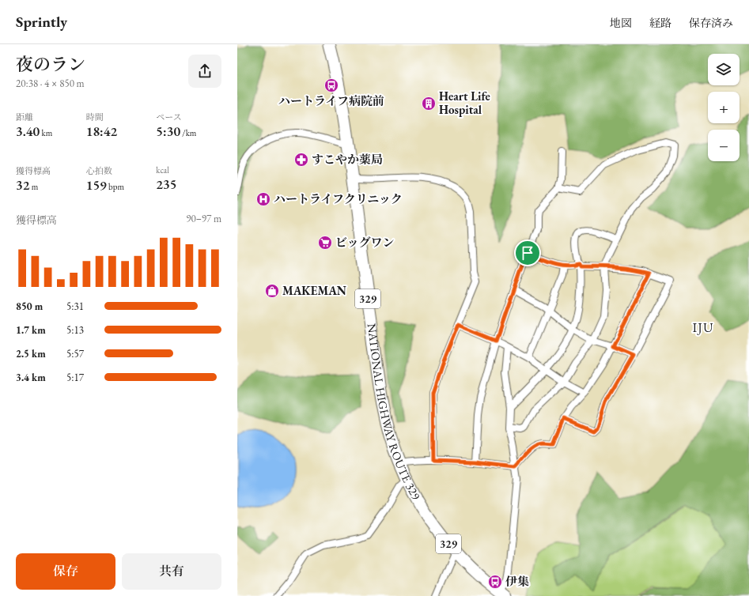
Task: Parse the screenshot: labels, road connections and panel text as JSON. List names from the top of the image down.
{
  "streets": {
    "highway": ["329", "NATIONAL HIGHWAY ROUTE 329"]
  },
  "districts": ["IJU"],
  "places": {
    "bus stop": ["ハートライフ病院前", "伊集"],
    "building": ["Heart Life Hospital"],
    "pharmacy": ["すこやか薬局"],
    "hospital": ["ハートライフクリニック"],
    "supermarket": ["ビッグワン"],
    "shop": ["MAKEMAN"]
  },
  "page": {
    "header": "Sprintly",
    "nav": ["地図", "経路", "保存済み"],
    "heading": ["夜のラン", "20:38 · 4 × 850 m"],
    "map_buttons": ["+", "−"],
    "stats": [
      ["距離", "3.40 km"],
      ["時間", "18:42"],
      ["ペース", "5:30 /km"],
      ["獲得標高", "32 m"],
      ["心拍数", "159 bpm"],
      ["kcal", "235"]
    ],
    "chart": ["獲得標高", "90–97 m"],
    "list": [
      {
        "name": "850 m",
        "note": "5:31"
      },
      {
        "name": "1.7 km",
        "note": "5:13"
      },
      {
        "name": "2.5 km",
        "note": "5:57"
      },
      {
        "name": "3.4 km",
        "note": "5:17"
      }
    ],
    "buttons": ["保存", "共有"]
  }
}
